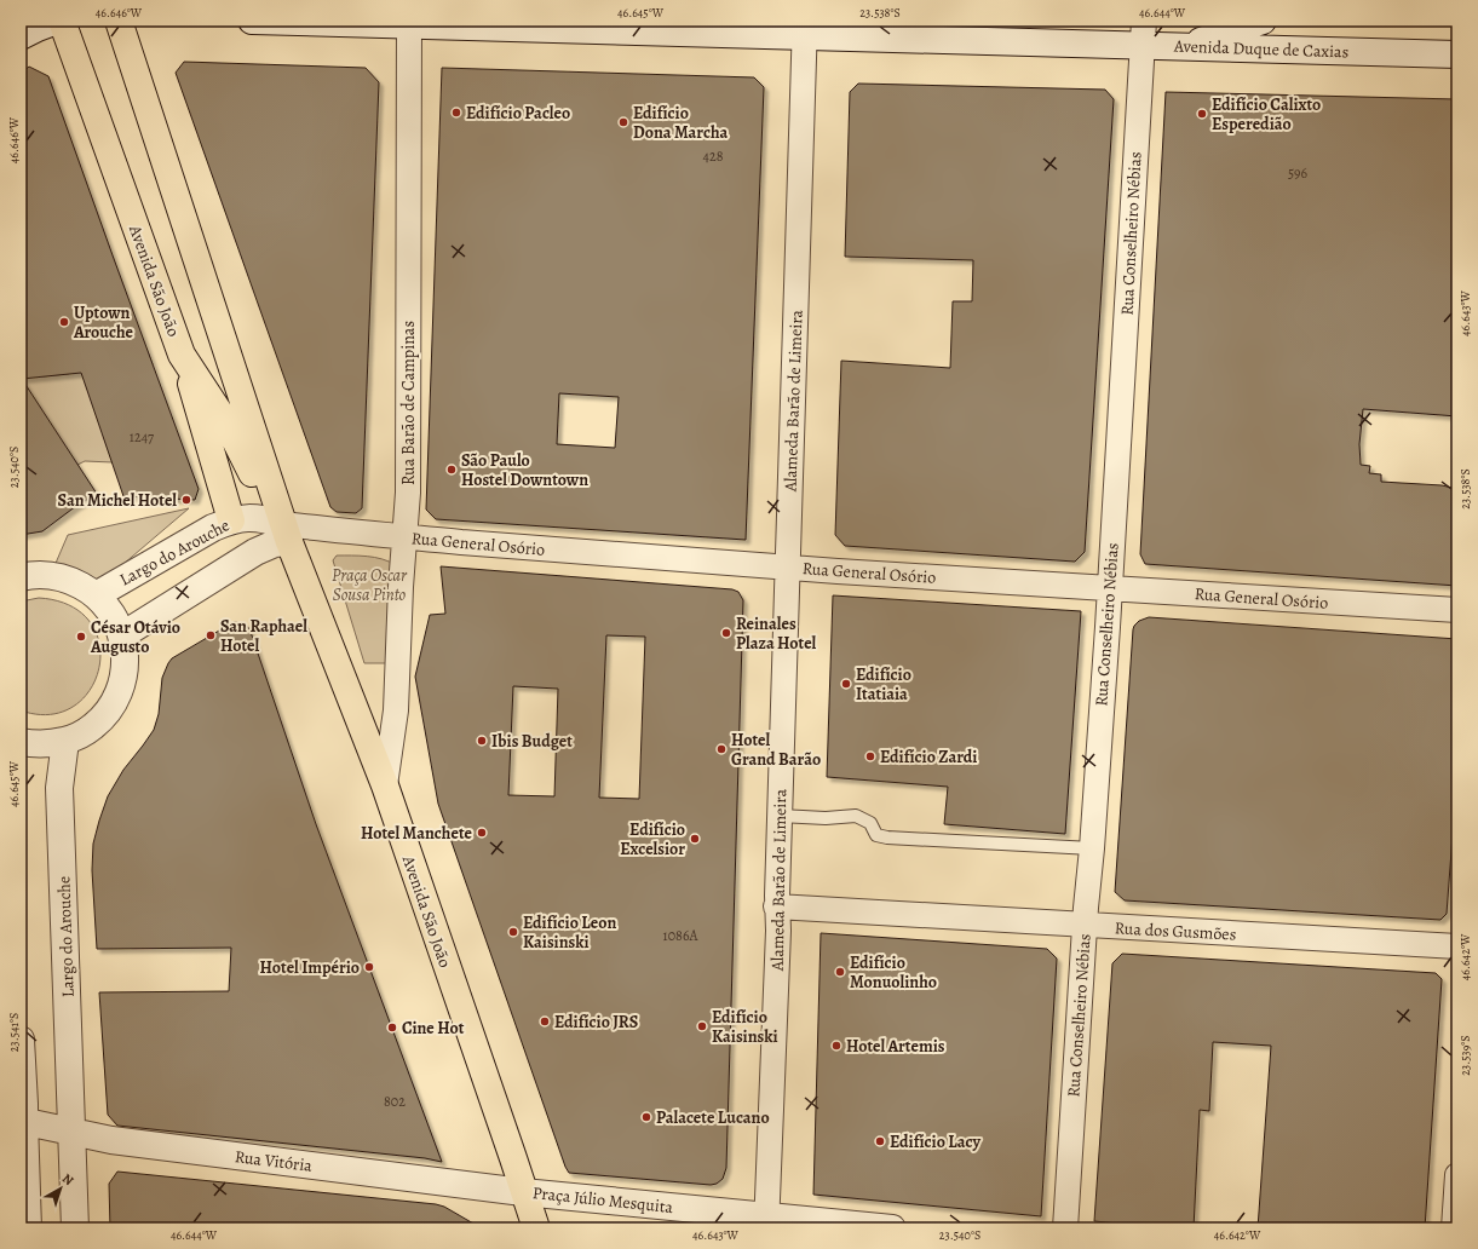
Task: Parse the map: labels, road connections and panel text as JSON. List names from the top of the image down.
{
  "streets": {
    "main road": ["Avenida São João", "Praça Júlio Mesquita"],
    "street": [
      "Avenida Duque de Caxias",
      "Rua Conselheiro Nébias",
      "Alameda Barão de Limeira",
      "Rua Barão de Campinas",
      "Rua General Osório",
      "Largo do Arouche",
      "Rua dos Gusmões",
      "Rua Vitória"
    ]
  },
  "crossings": [
    ["Avenida Duque de Caxias", "Rua Conselheiro Nébias"],
    ["Avenida Duque de Caxias", "Alameda Barão de Limeira"],
    ["Avenida Duque de Caxias", "Rua Barão de Campinas"],
    ["Rua Conselheiro Nébias", "Rua General Osório"],
    ["Rua Conselheiro Nébias", "Rua dos Gusmões"],
    ["Avenida São João", "Rua Barão de Campinas"],
    ["Avenida São João", "Rua General Osório"],
    ["Avenida São João", "Largo do Arouche"],
    ["Avenida São João", "Rua Vitória"],
    ["Avenida São João", "Praça Júlio Mesquita"],
    ["Alameda Barão de Limeira", "Rua General Osório"],
    ["Alameda Barão de Limeira", "Rua dos Gusmões"],
    ["Alameda Barão de Limeira", "Praça Júlio Mesquita"],
    ["Rua Barão de Campinas", "Rua General Osório"],
    ["Rua General Osório", "Largo do Arouche"],
    ["Largo do Arouche", "Rua Vitória"],
    ["Rua Vitória", "Praça Júlio Mesquita"]
  ],
  "parks": ["Praça Oscar Sousa Pinto"],
  "places": [
    "Edifício Pacleo",
    "Edifício Calixto Esperedião",
    "Edifício Dona Marcha",
    "Uptown Arouche",
    "São Paulo Hostel Downtown",
    "San Michel Hotel",
    "Reinales Plaza Hotel",
    "San Raphael Hotel",
    "César Otávio Augusto",
    "Edifício Itatiaia",
    "Ibis Budget",
    "Hotel Grand Barão",
    "Edifício Zardi",
    "Hotel Manchete",
    "Edifício Excelsior",
    "Edifício Leon Kaisinski",
    "Hotel Império",
    "Edifício Monuolinho",
    "Edifício JRS",
    "Edifício Kaisinski",
    "Cine Hot",
    "Hotel Artemis",
    "Palacete Lucano",
    "Edifício Lacy"
  ],
  "house_numbers": [
    "428",
    "596",
    "1247",
    "1086A",
    "802"
  ],
  "north": "top right",
  "coordinates": [
    "46.646°W",
    "46.645°W",
    "23.538°S",
    "46.644°W",
    "46.643°W",
    "23.540°S",
    "46.642°W",
    "23.541°S",
    "23.539°S"
  ]
}
